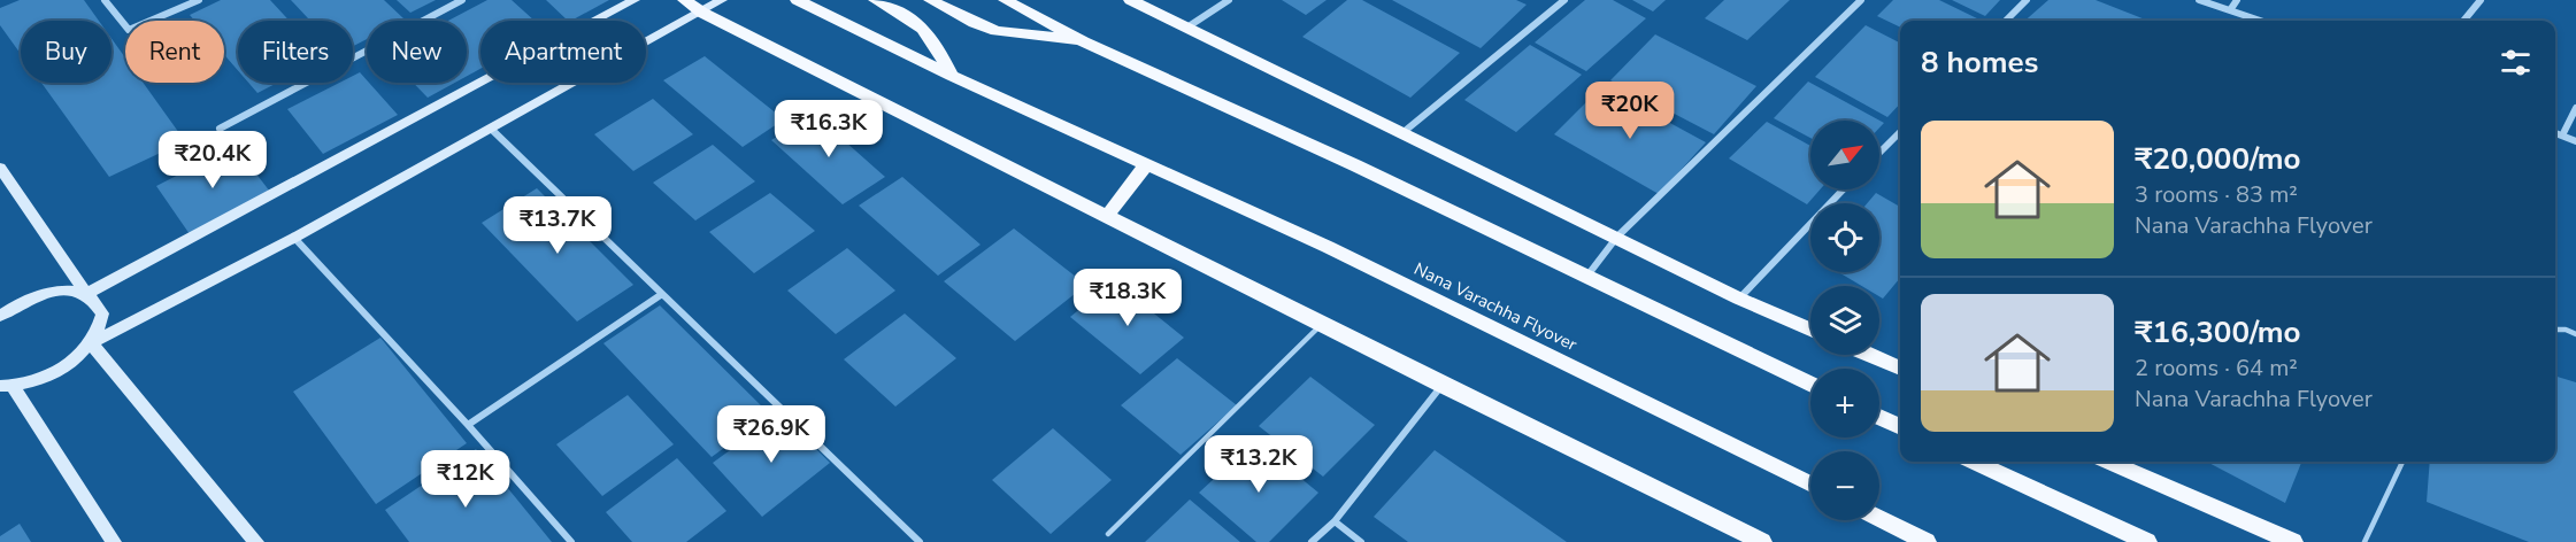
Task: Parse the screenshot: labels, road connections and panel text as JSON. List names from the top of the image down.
{
  "streets": {
    "main road": ["Nana Varachha Flyover"]
  },
  "north": "top right",
  "page": {
    "chip": [
      "Buy",
      "Rent",
      "Filters",
      "New",
      "Apartment"
    ],
    "heading": "8 homes",
    "price": [
      "₹20K",
      "₹16.3K",
      "₹20.4K",
      "₹13.7K",
      "₹18.3K",
      "₹26.9K",
      "₹13.2K",
      "₹12K"
    ],
    "list": [
      {
        "name": "₹20,000/mo",
        "note": "3 rooms · 83 m² · Nana Varachha Flyover"
      },
      {
        "name": "₹16,300/mo",
        "note": "2 rooms · 64 m² · Nana Varachha Flyover"
      }
    ],
    "map_buttons": ["+", "−"]
  }
}
